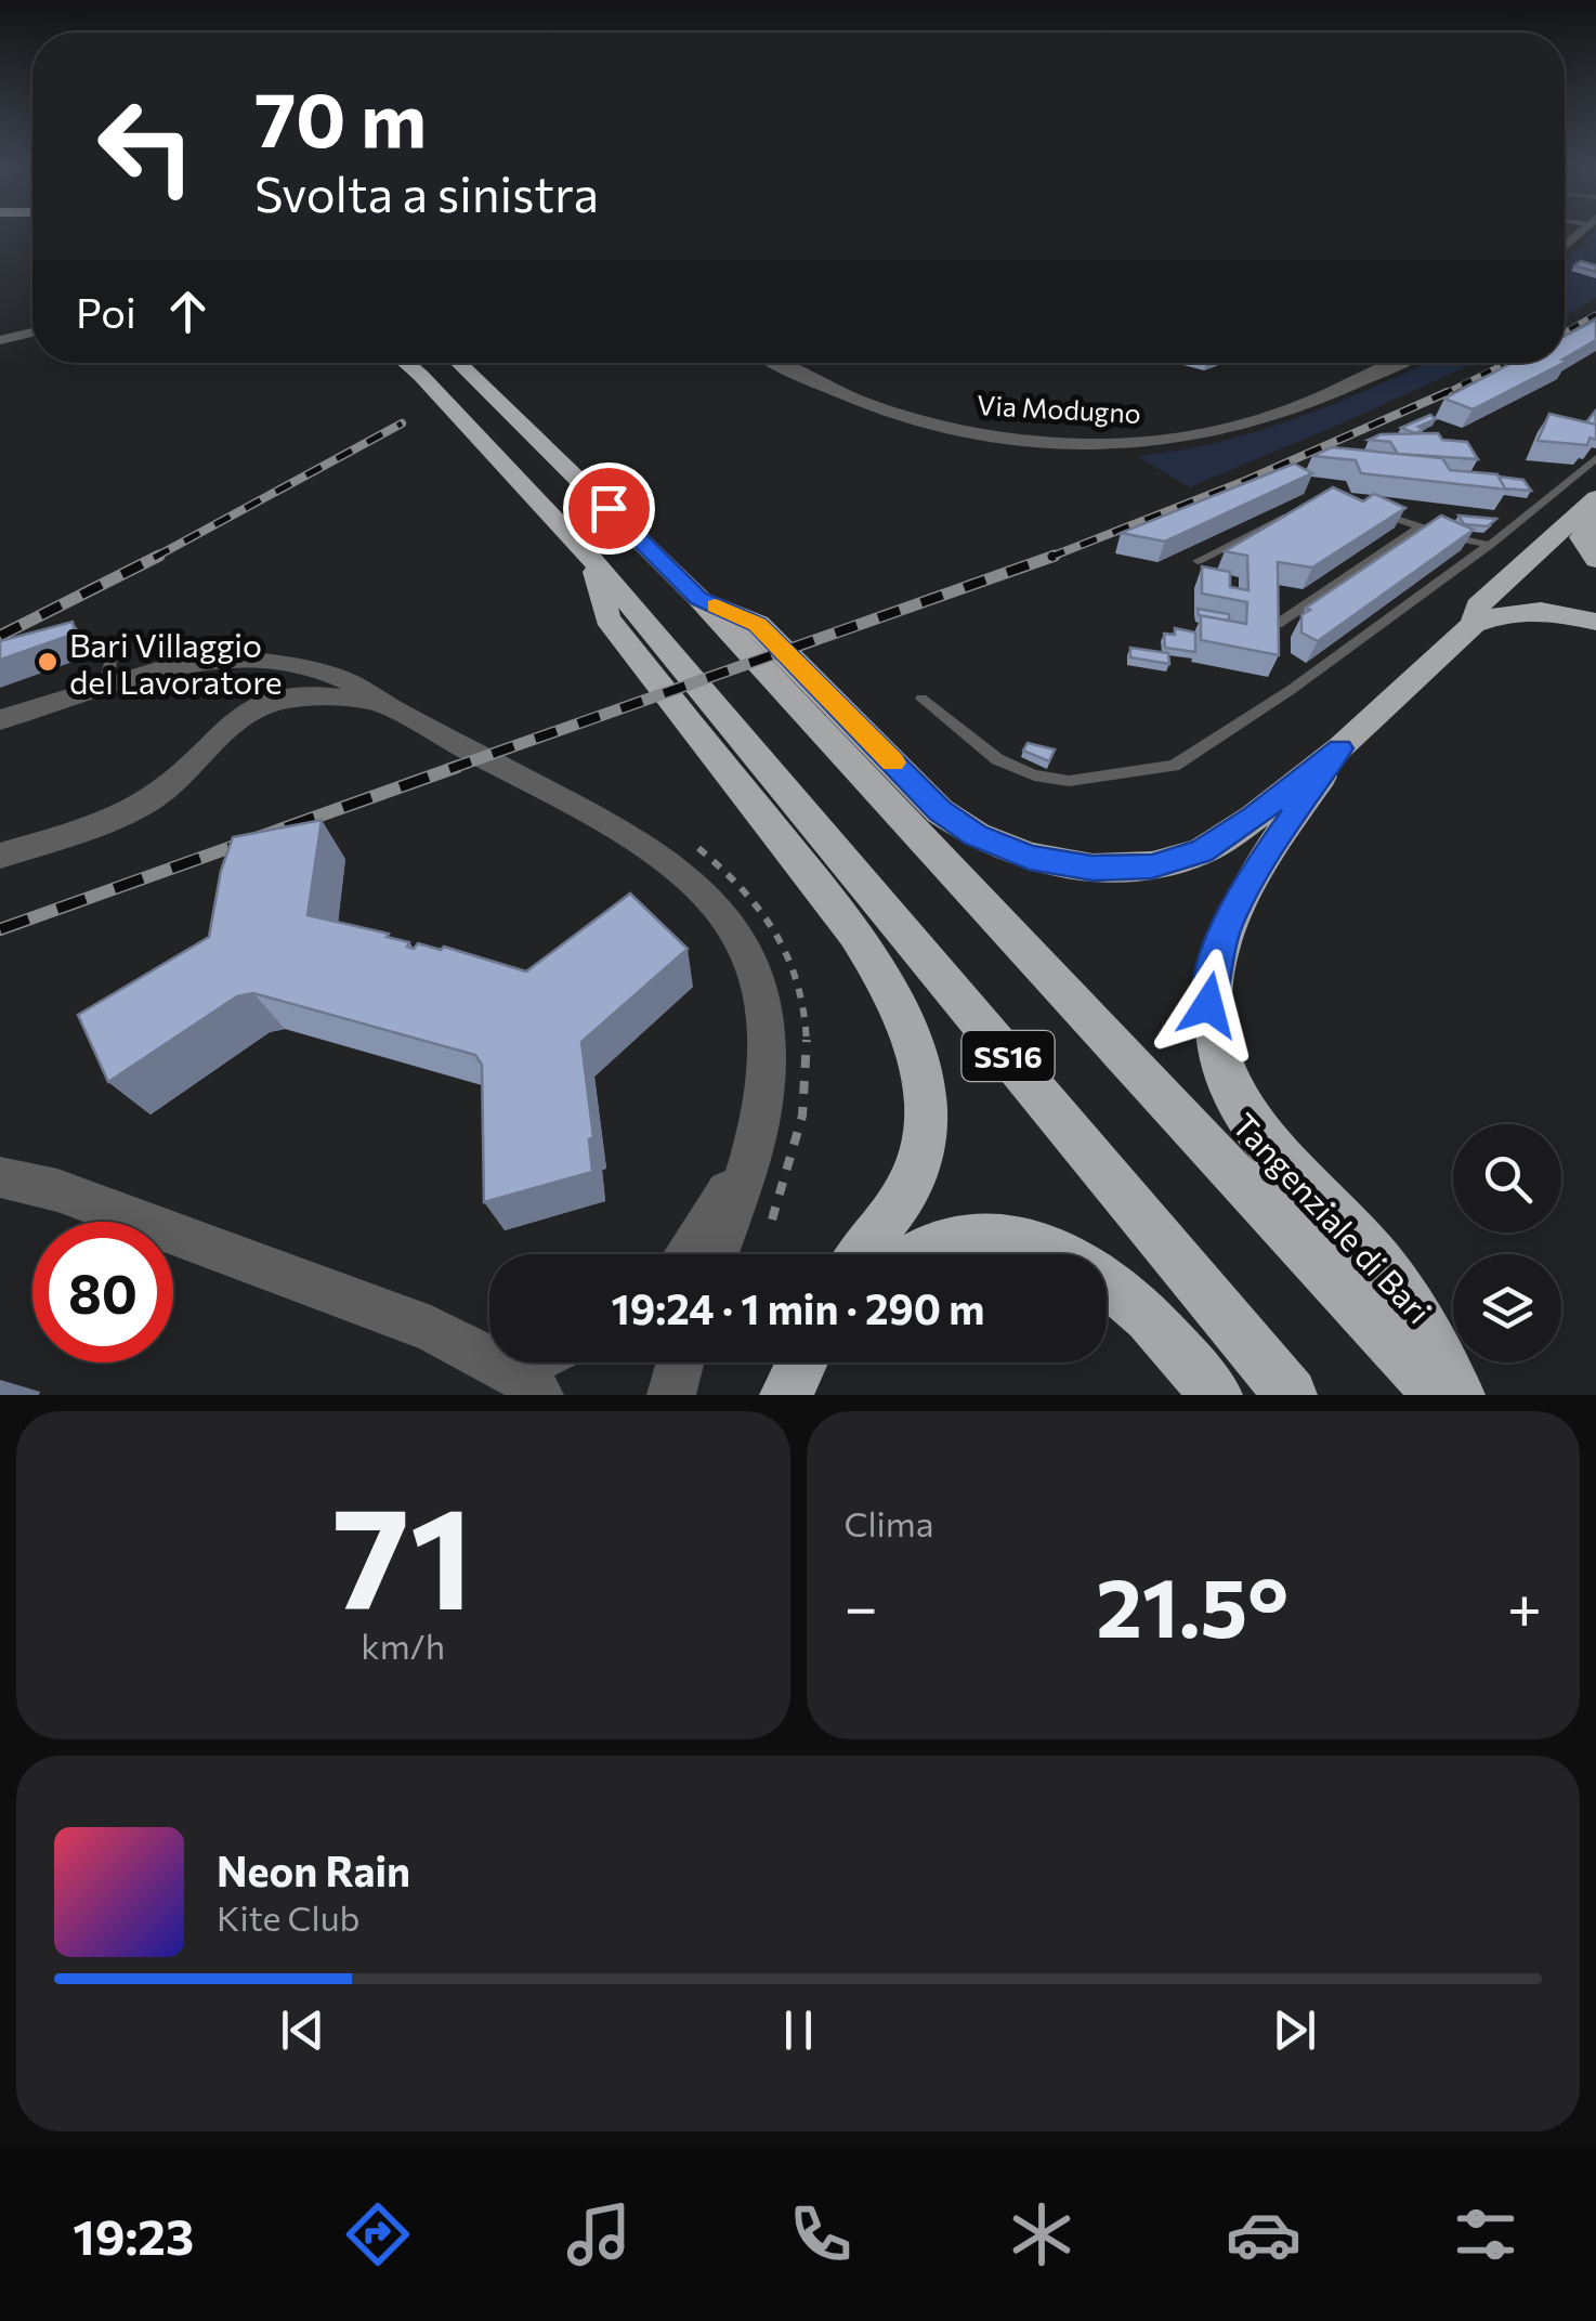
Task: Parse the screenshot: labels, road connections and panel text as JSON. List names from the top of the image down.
{
  "streets": {
    "highway": ["SS16", "Tangenziale di Bari"],
    "street": ["Via Modugno"]
  },
  "places": ["Bari Villaggio del Lavoratore"],
  "page": {
    "turn": ["70 m", "Svolta a sinistra"],
    "then": "Poi",
    "limit": "80",
    "trip": "19:24 · 1 min · 290 m",
    "tile": [
      ["71", "km/h"],
      "Clima"
    ],
    "heat": ["−", "21.5°", "+"],
    "song": ["Neon Rain", "Kite Club"],
    "tabs": "19:23"
  }
}
